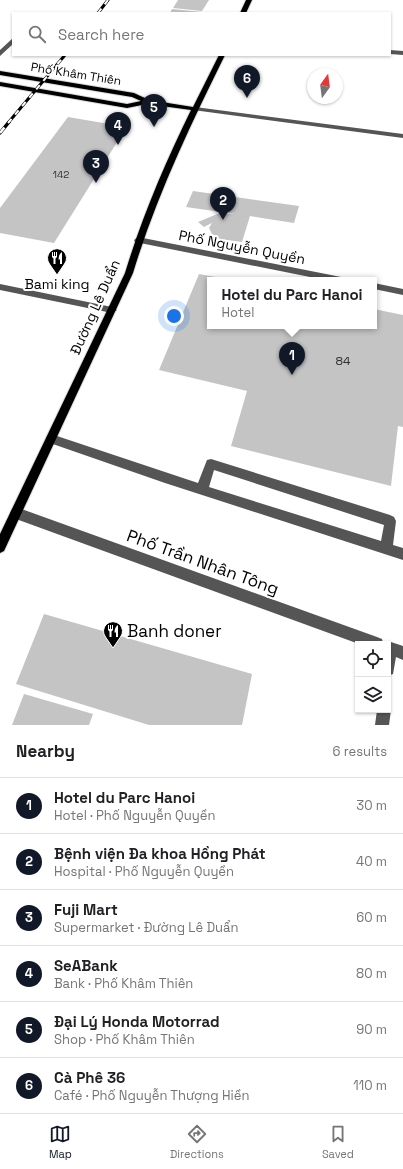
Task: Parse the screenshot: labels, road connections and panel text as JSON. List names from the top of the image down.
{
  "streets": {
    "main road": ["Phố Khâm Thiên", "Đường Lê Duẩn"],
    "street": ["Phố Nguyễn Quyền", "Phố Trần Nhân Tông"]
  },
  "crossings": [
    ["Phố Khâm Thiên", "Đường Lê Duẩn"],
    ["Phố Nguyễn Quyền", "Đường Lê Duẩn"],
    ["Đường Lê Duẩn", "Phố Trần Nhân Tông"]
  ],
  "places": {
    "restaurant": ["Bami king", "Banh doner"]
  },
  "house_numbers": ["142", "84"],
  "north": "top",
  "page": {
    "search": "Search here",
    "pins": [
      "6",
      "5",
      "4",
      "3",
      "2",
      "1"
    ],
    "popup": ["Hotel du Parc Hanoi", "Hotel"],
    "heading": ["Nearby", "6 results"],
    "list": [
      {
        "mark": "1",
        "name": "Hotel du Parc Hanoi",
        "note": "Hotel · Phố Nguyễn Quyền",
        "value": "30 m"
      },
      {
        "mark": "2",
        "name": "Bệnh viện Đa khoa Hồng Phát",
        "note": "Hospital · Phố Nguyễn Quyền",
        "value": "40 m"
      },
      {
        "mark": "3",
        "name": "Fuji Mart",
        "note": "Supermarket · Đường Lê Duẩn",
        "value": "60 m"
      },
      {
        "mark": "4",
        "name": "SeABank",
        "note": "Bank · Phố Khâm Thiên",
        "value": "80 m"
      },
      {
        "mark": "5",
        "name": "Đại Lý Honda Motorrad",
        "note": "Shop · Phố Khâm Thiên",
        "value": "90 m"
      },
      {
        "mark": "6",
        "name": "Cà Phê 36",
        "note": "Café · Phố Nguyễn Thượng Hiền",
        "value": "110 m"
      }
    ],
    "nav": ["Map", "Directions", "Saved"]
  }
}
